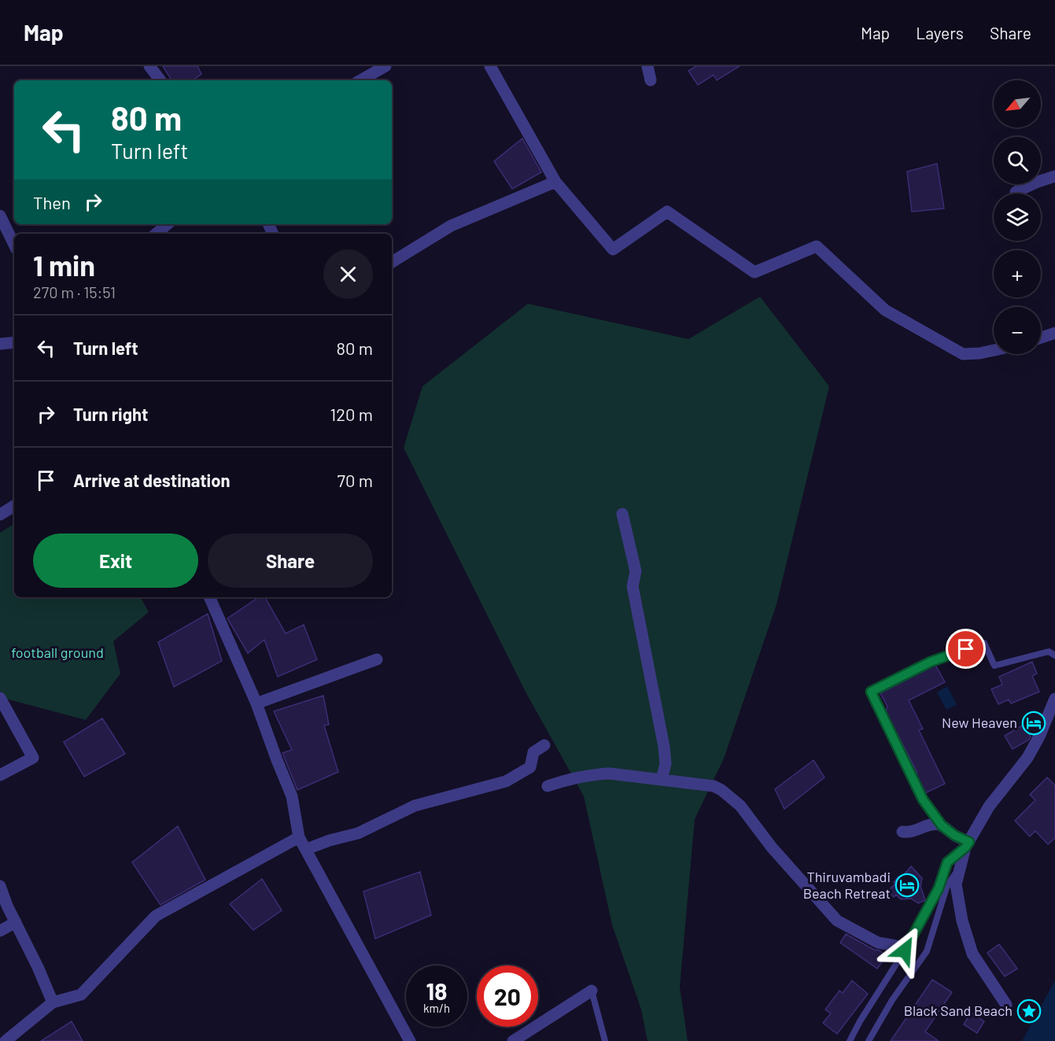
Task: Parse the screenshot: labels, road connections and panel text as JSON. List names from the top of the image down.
{
  "parks": ["football ground"],
  "places": {
    "hotel": ["New Heaven", "Thiruvambadi Beach Retreat"],
    "place": ["Black Sand Beach"]
  },
  "north": "bottom left",
  "page": {
    "header": "Map",
    "nav": ["Map", "Layers", "Share"],
    "map_buttons": ["+", "−"],
    "turn": ["80 m", "Turn left"],
    "then": "Then",
    "heading": ["1 min", "270 m · 15:51"],
    "list": [
      {
        "name": "Turn left",
        "value": "80 m"
      },
      {
        "name": "Turn right",
        "value": "120 m"
      },
      {
        "name": "Arrive at destination",
        "value": "70 m"
      }
    ],
    "buttons": ["Exit", "Share"],
    "speed": "18 km/h",
    "limit": "20"
  }
}
